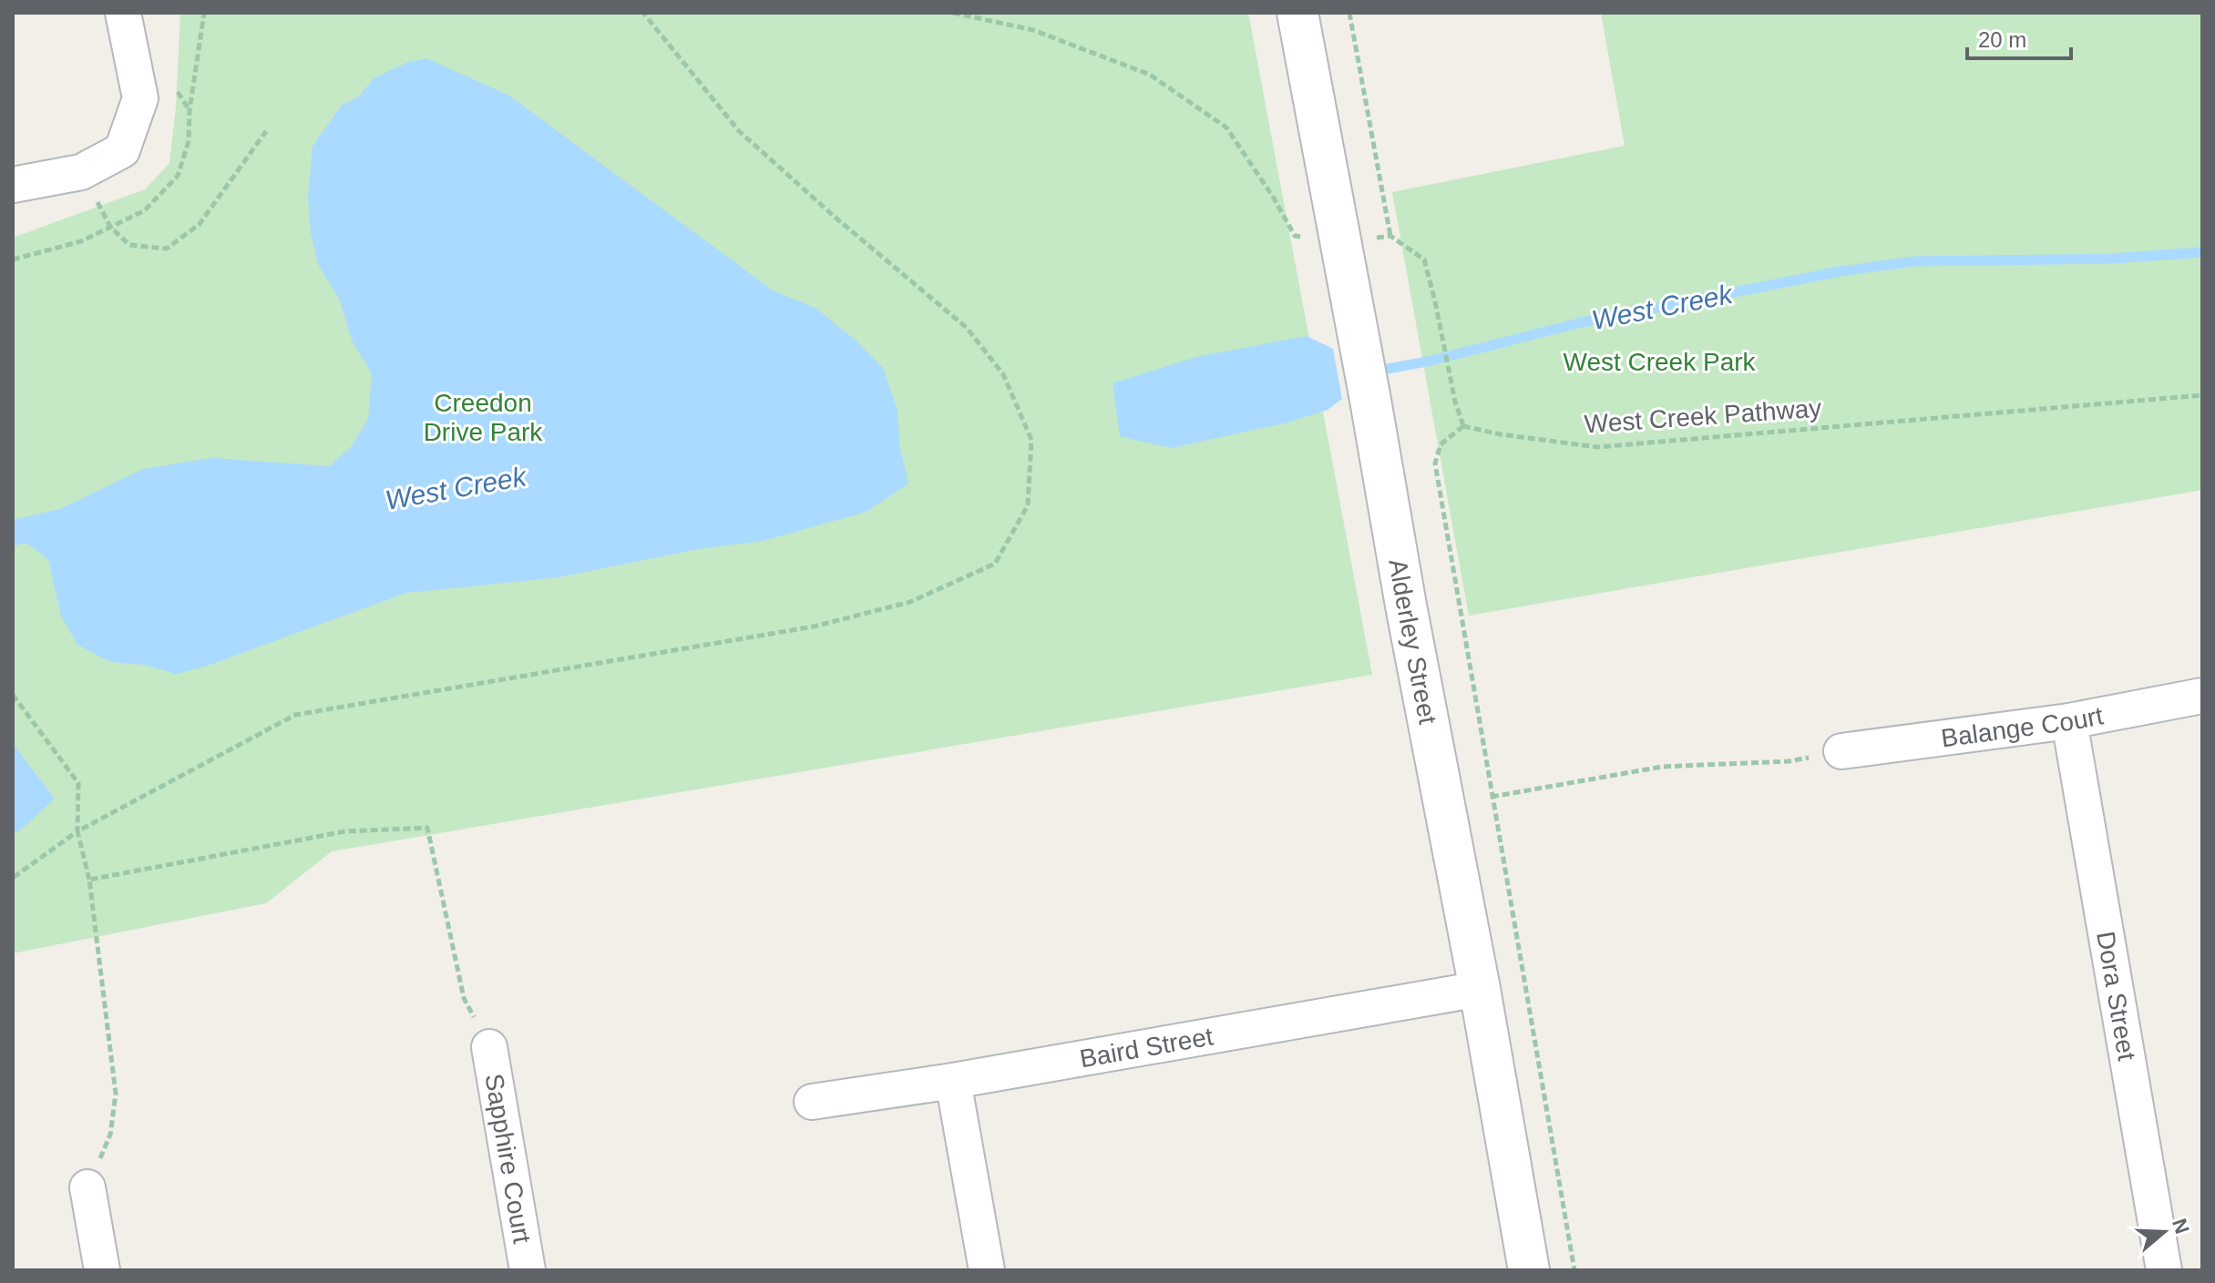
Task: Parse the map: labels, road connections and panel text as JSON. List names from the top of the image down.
{
  "streets": {
    "street": [
      "Alderley Street",
      "Balange Court",
      "Dora Street",
      "Baird Street",
      "Sapphire Court"
    ],
    "path": ["West Creek Pathway"]
  },
  "crossings": [
    ["Alderley Street", "Baird Street"],
    ["Balange Court", "Dora Street"]
  ],
  "water": ["West Creek"],
  "parks": ["West Creek Park", "Creedon Drive Park"],
  "scale_bar": "20 m",
  "north": "right"
}
